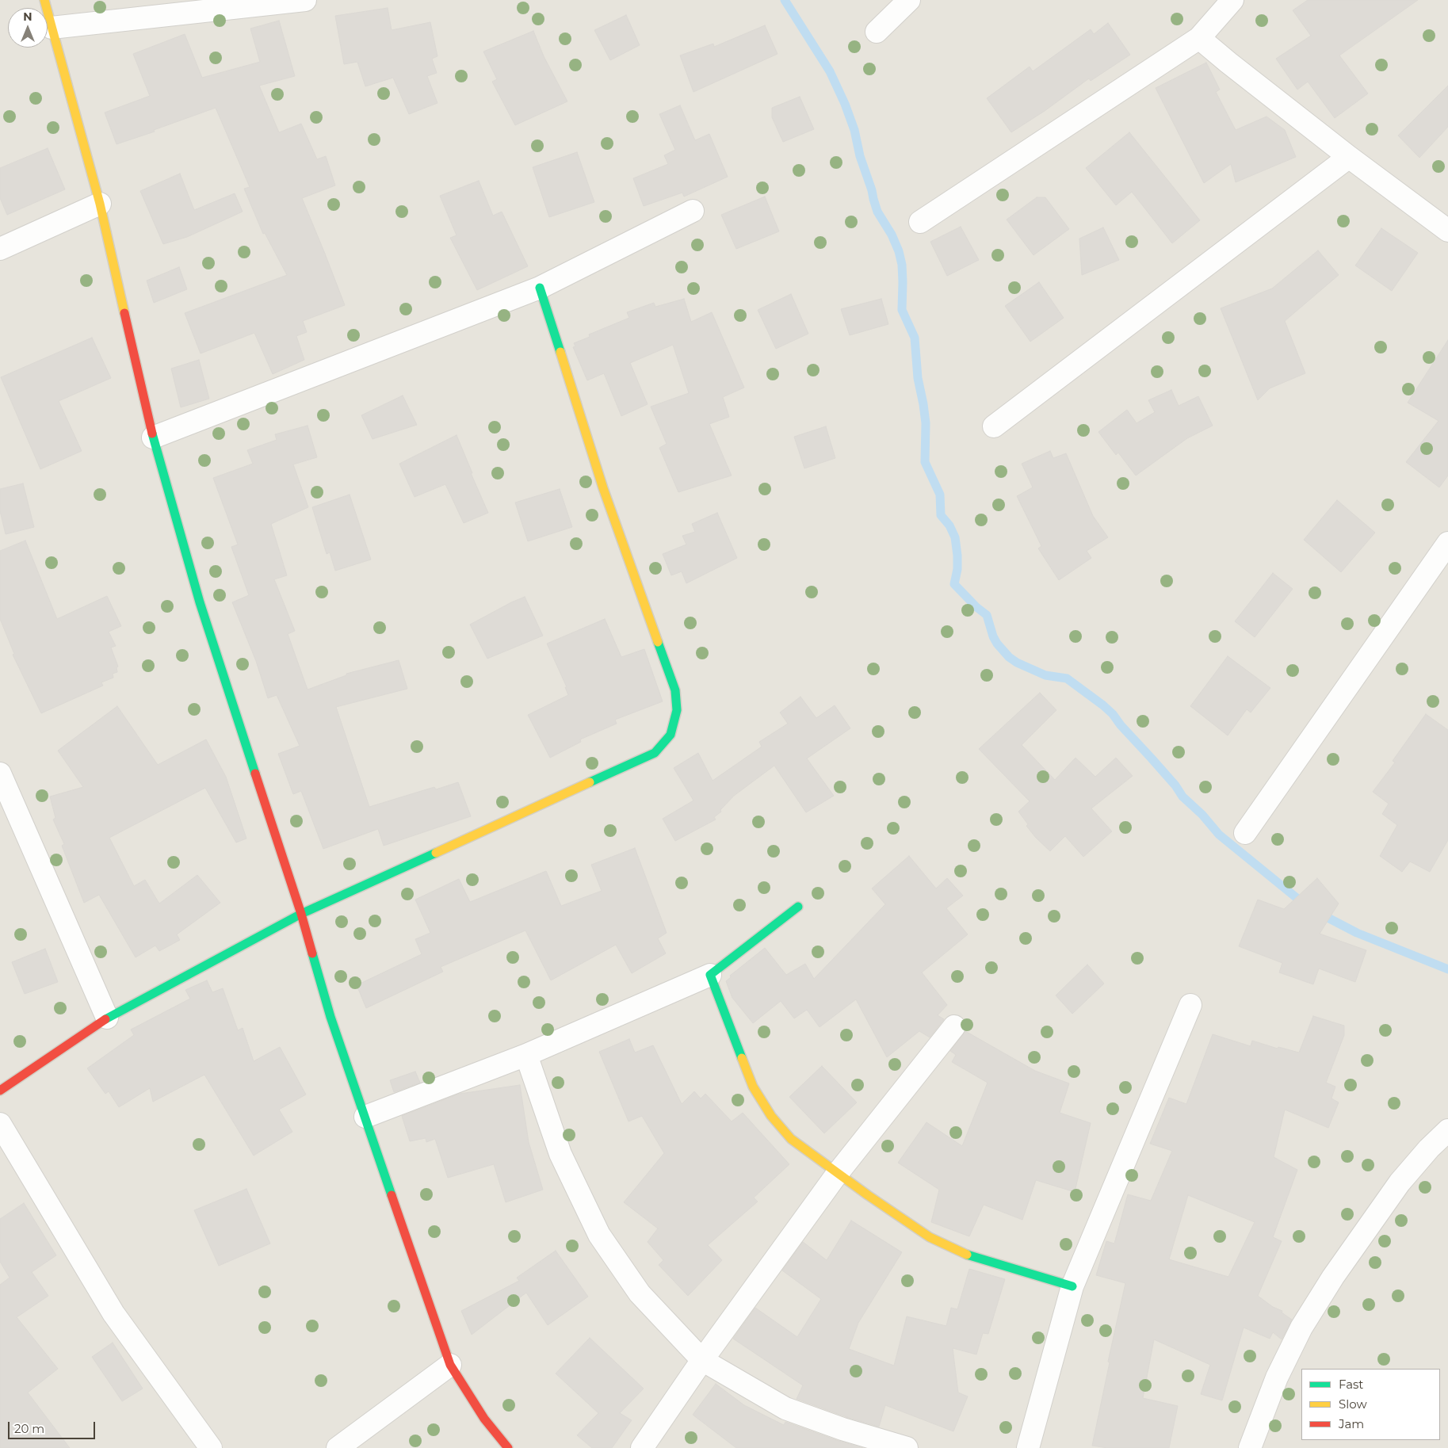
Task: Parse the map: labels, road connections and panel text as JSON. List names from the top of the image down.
{
  "legend": ["Fast", "Slow", "Jam"],
  "scale_bar": "20 m",
  "north": "top"
}
